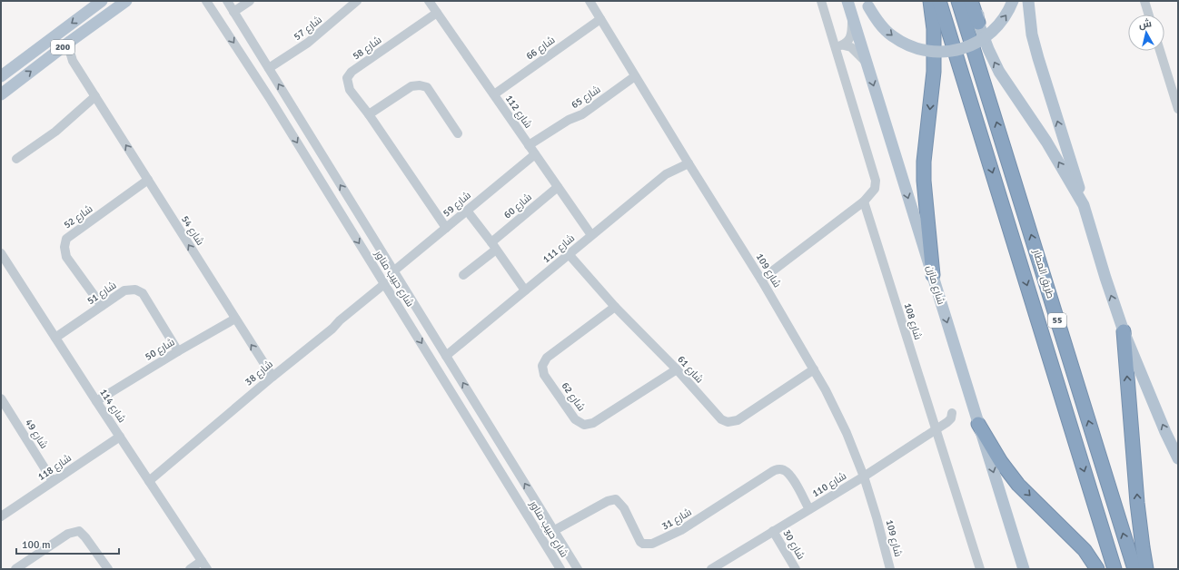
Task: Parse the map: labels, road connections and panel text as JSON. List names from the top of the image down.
{
  "streets": {
    "highway": ["طريق المطار", "55"],
    "main road": ["200", "شارع مازن"],
    "street": [
      "شارع 57",
      "شارع 58",
      "شارع 66",
      "شارع 65",
      "شارع 112",
      "شارع 59",
      "شارع 60",
      "شارع 52",
      "شارع 54",
      "شارع 111",
      "شارع 109",
      "شارع حبيب مناور",
      "شارع 51",
      "شارع 108",
      "شارع 50",
      "شارع 61",
      "شارع 38",
      "شارع 62",
      "شارع 114",
      "شارع 49",
      "شارع 118",
      "شارع 110",
      "شارع 31",
      "شارع 30"
    ]
  },
  "crossings": [
    ["شارع 57", "شارع حبيب مناور"],
    ["200", "شارع 54"],
    ["شارع 58", "شارع 112"],
    ["شارع 58", "شارع 59"],
    ["شارع 66", "شارع 112"],
    ["شارع 66", "شارع 109"],
    ["شارع 65", "شارع 112"],
    ["شارع 65", "شارع 109"],
    ["شارع 112", "شارع 59"],
    ["شارع 112", "شارع 60"],
    ["شارع 112", "شارع 111"],
    ["شارع 59", "شارع حبيب مناور"],
    ["شارع 52", "شارع 54"],
    ["شارع 52", "شارع 51"],
    ["شارع 54", "شارع 50"],
    ["شارع 54", "شارع 38"],
    ["شارع 111", "شارع 109"],
    ["شارع 111", "شارع حبيب مناور"],
    ["شارع 111", "شارع 61"],
    ["شارع 109", "شارع 61"],
    ["شارع 109", "شارع 110"],
    ["شارع حبيب مناور", "شارع 38"],
    ["شارع حبيب مناور", "شارع 31"],
    ["شارع 51", "شارع 50"],
    ["شارع 51", "شارع 114"],
    ["شارع 108", "شارع 110"],
    ["شارع 50", "شارع 114"],
    ["شارع 61", "شارع 62"],
    ["شارع 38", "شارع 114"],
    ["شارع 114", "شارع 118"],
    ["شارع 49", "شارع 118"],
    ["شارع 110", "شارع 31"],
    ["شارع 110", "شارع 30"]
  ],
  "one_way": ["شارع 54", "شارع مازن"],
  "scale_bar": "100 m",
  "north": "top"
}
